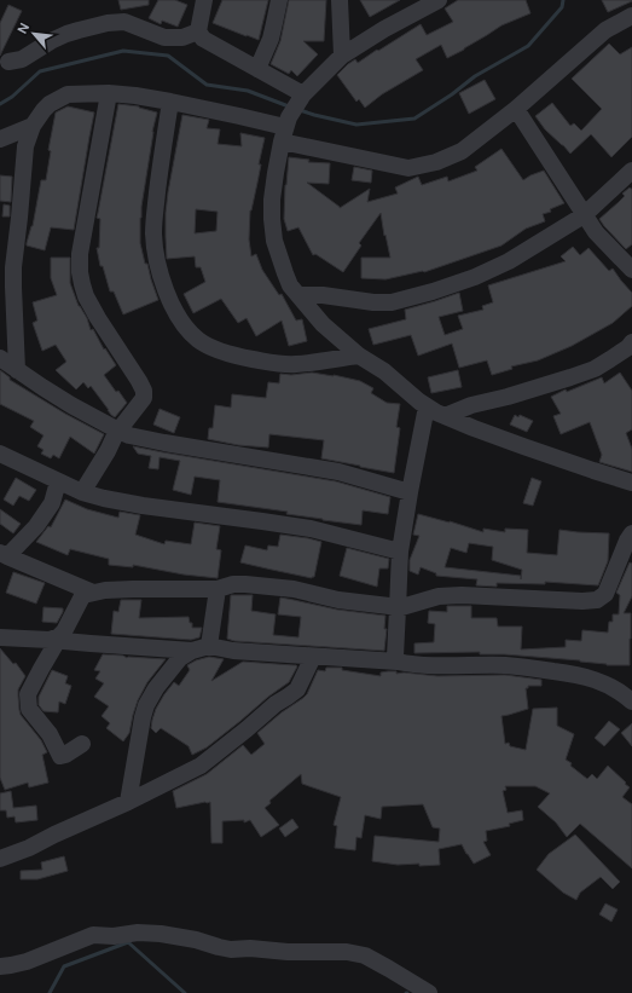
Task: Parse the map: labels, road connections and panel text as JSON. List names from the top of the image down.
{
  "north": "top left"
}
